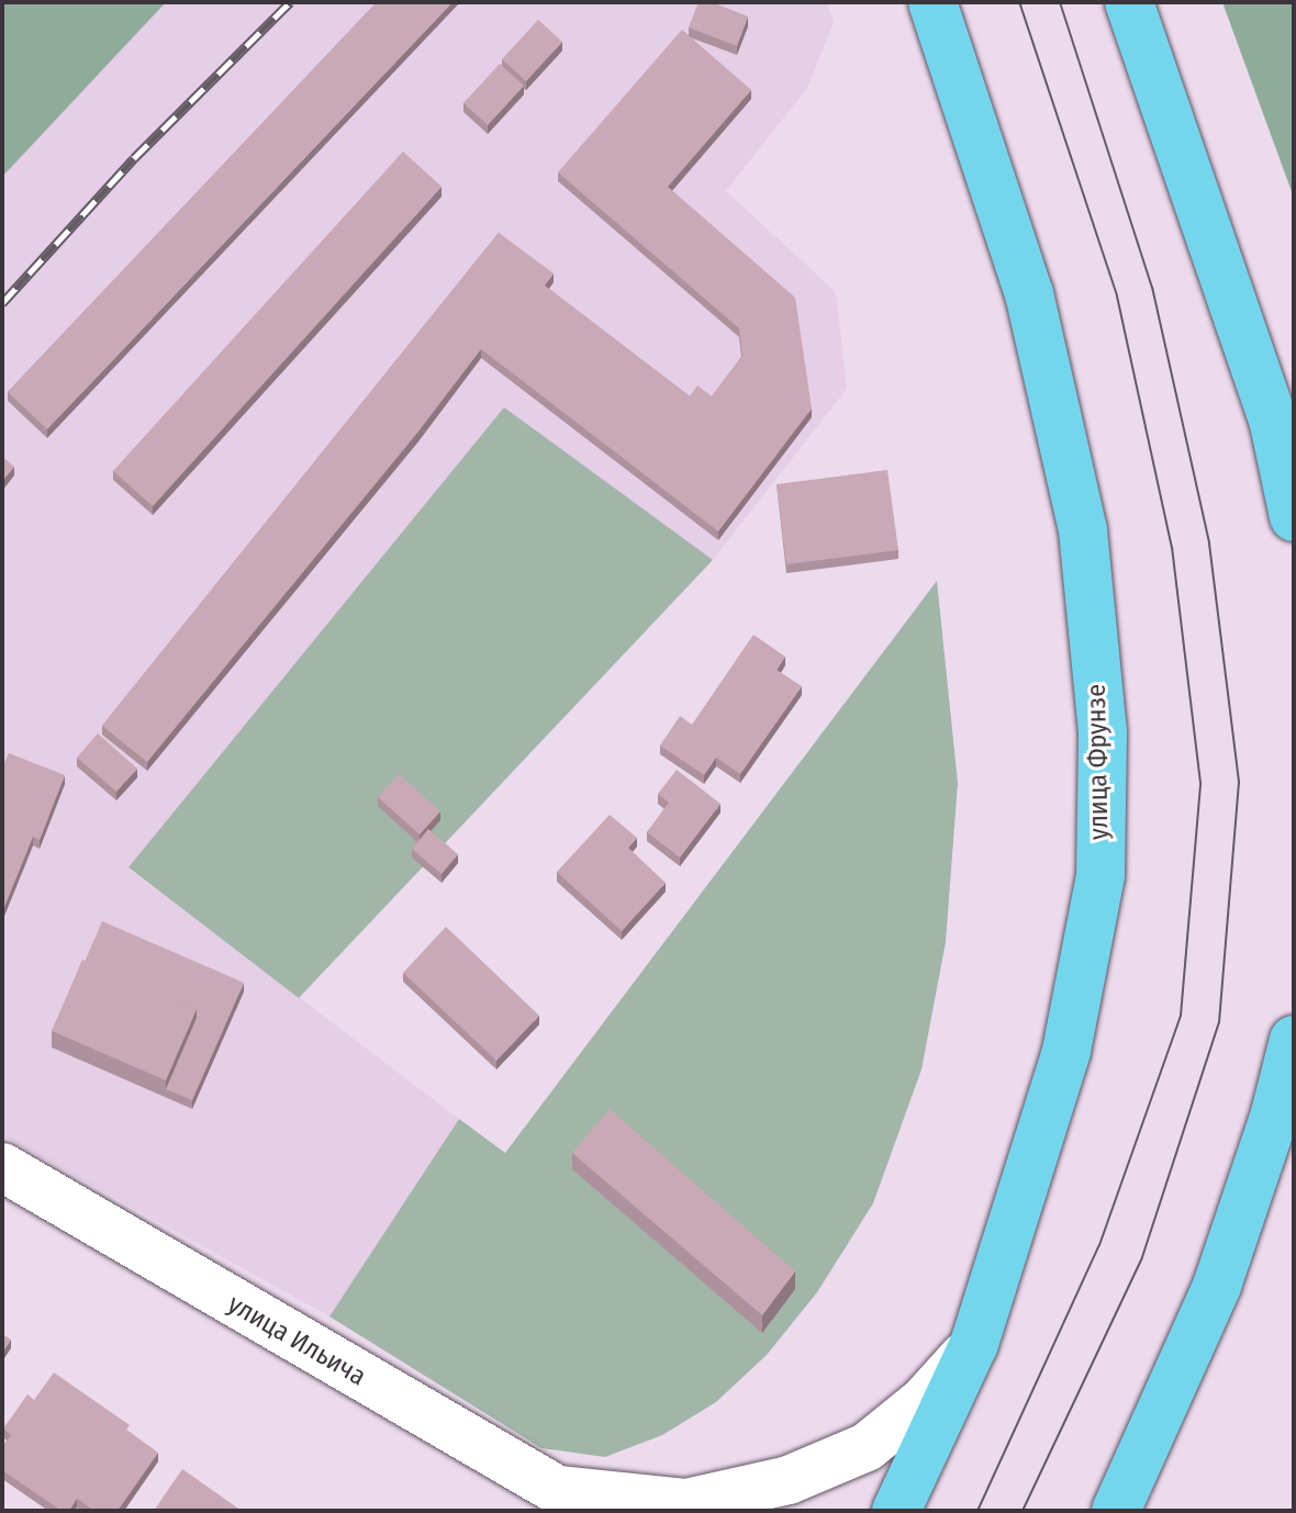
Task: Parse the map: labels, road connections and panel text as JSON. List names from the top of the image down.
{
  "streets": {
    "main road": ["улица Фрунзе"],
    "street": ["улица Ильича"]
  }
}
